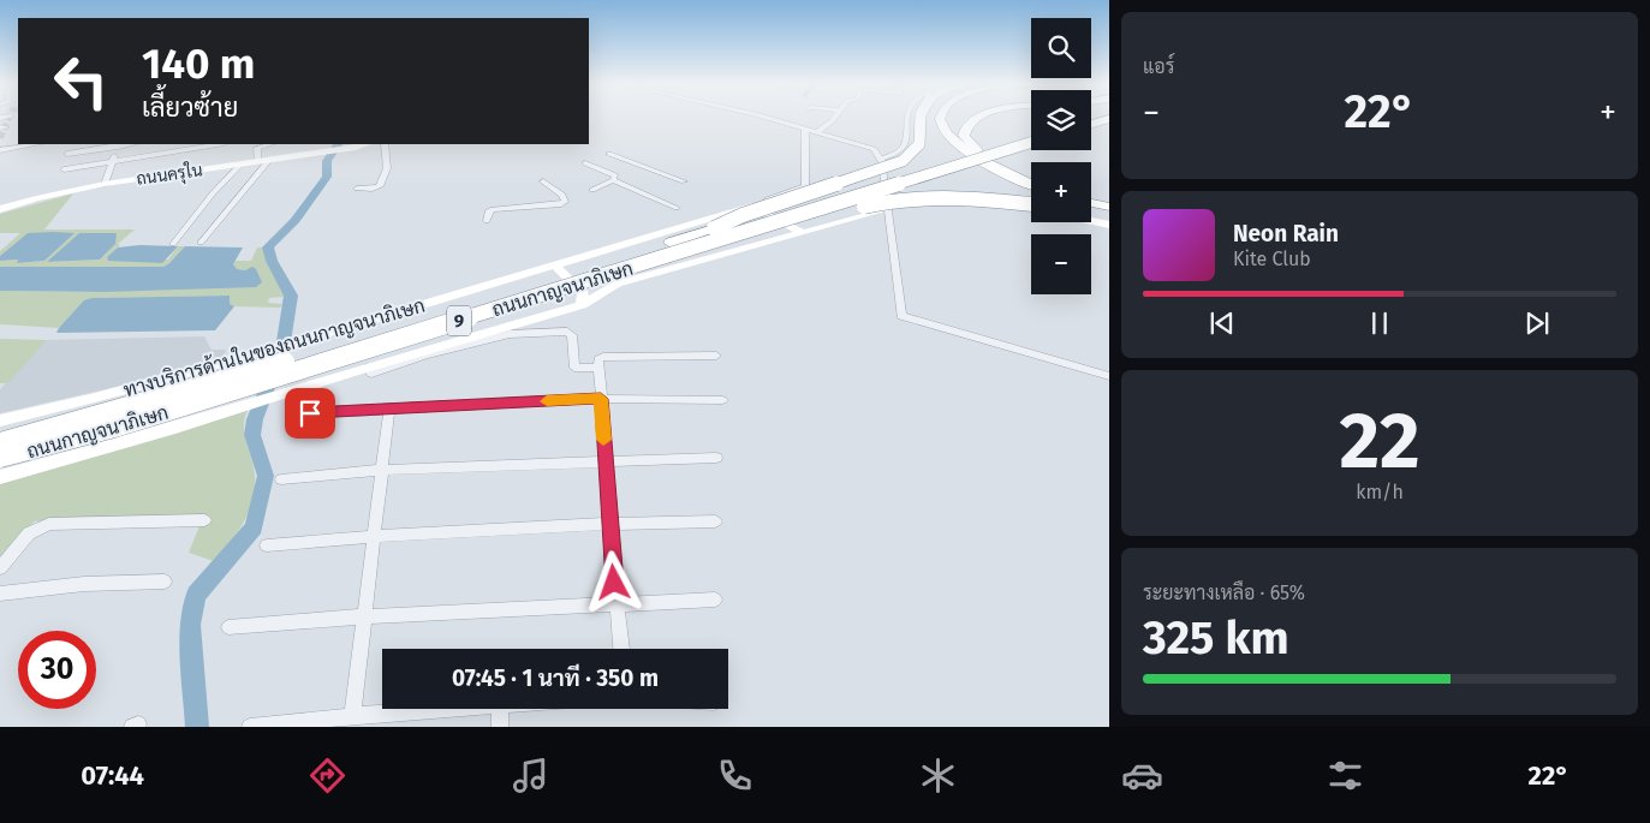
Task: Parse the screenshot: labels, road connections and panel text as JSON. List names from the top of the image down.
{
  "streets": {
    "highway": ["ถนนกาญจนาภิเษก", "9"],
    "main road": ["ถนนครุใน", "ทางบริการด้านในของถนนกาญจนาภิเษก"]
  },
  "page": {
    "tile": [
      "แอร์",
      ["22", "km/h"],
      ["ระยะทางเหลือ · 65%", "325 km"]
    ],
    "map_buttons": ["+", "−"],
    "turn": ["140 m", "เลี้ยวซ้าย"],
    "heat": ["−", "22°", "+"],
    "song": ["Neon Rain", "Kite Club"],
    "limit": "30",
    "trip": "07:45 · 1 นาที · 350 m",
    "tabs": ["07:44", "22°"]
  }
}
